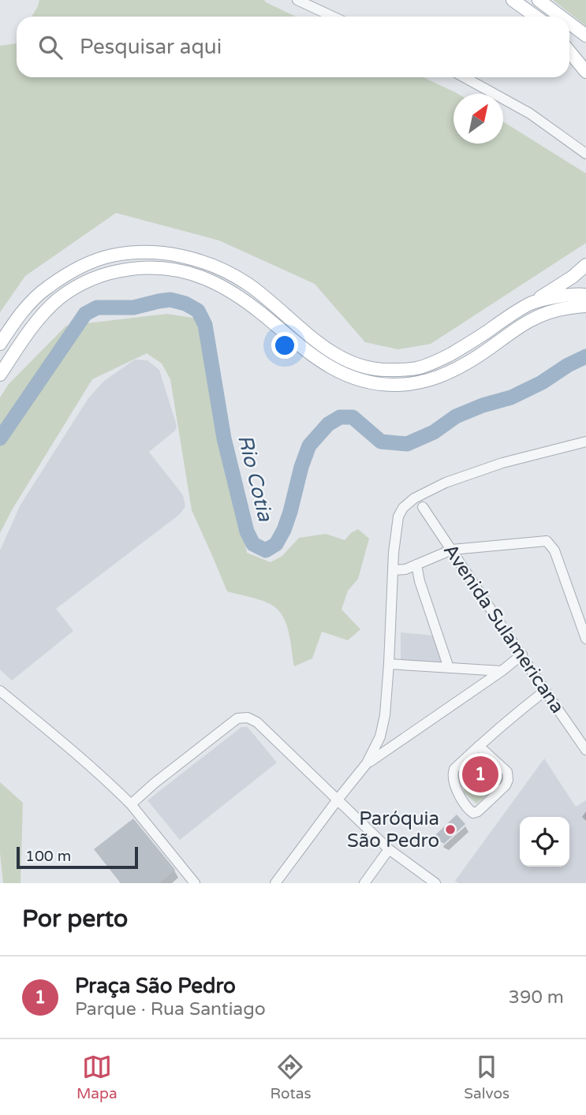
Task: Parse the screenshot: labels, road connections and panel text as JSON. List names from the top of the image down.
{
  "streets": {
    "street": ["Avenida Sulamericana"]
  },
  "water": ["Rio Cotia"],
  "places": ["Paróquia São Pedro"],
  "scale_bar": "100 m",
  "north": "top right",
  "page": {
    "search": "Pesquisar aqui",
    "pins": "1",
    "scale": "100 m",
    "heading": "Por perto",
    "list": [
      {
        "mark": "1",
        "name": "Praça São Pedro",
        "note": "Parque · Rua Santiago",
        "value": "390 m"
      }
    ],
    "nav": ["Mapa", "Rotas", "Salvos"]
  }
}
